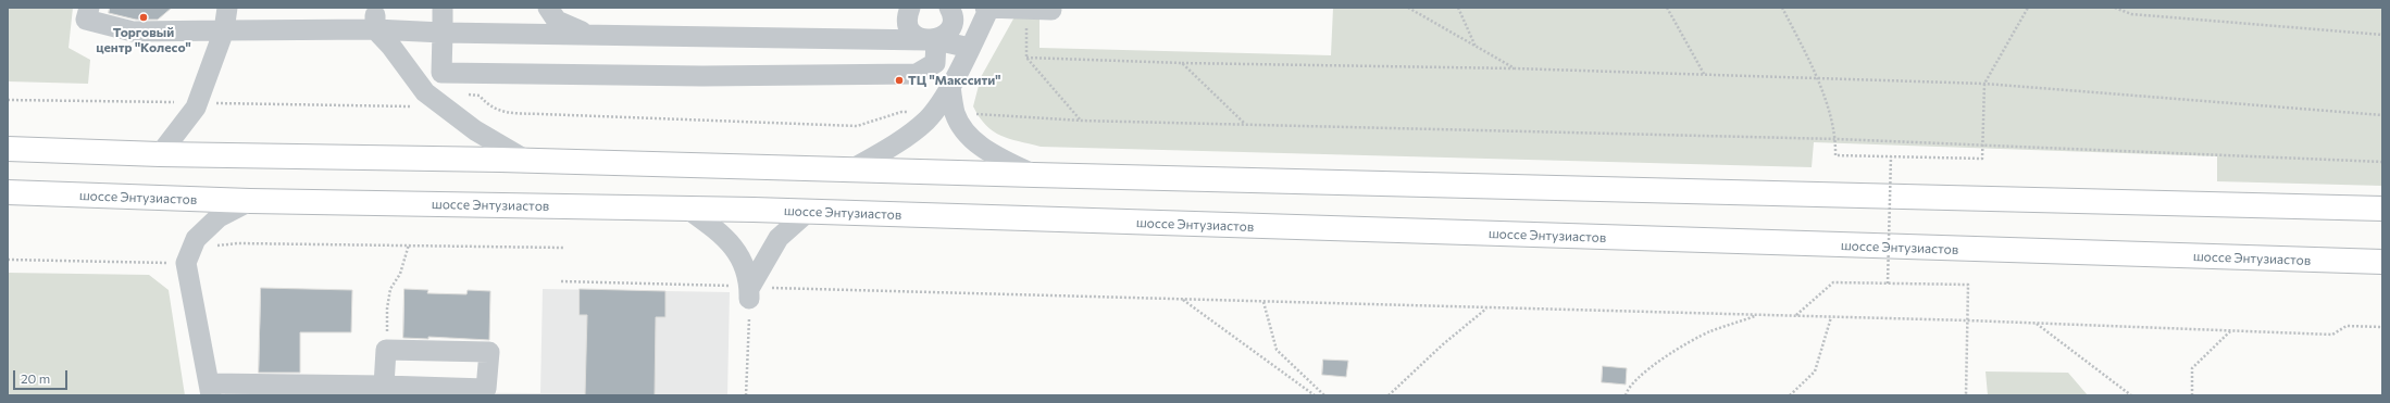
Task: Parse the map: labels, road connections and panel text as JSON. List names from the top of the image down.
{
  "streets": {
    "highway": ["шоссе Энтузиастов"]
  },
  "places": ["Торговый центр \"Колесо\"", "ТЦ \"Макссити\""],
  "scale_bar": "20 m"
}
